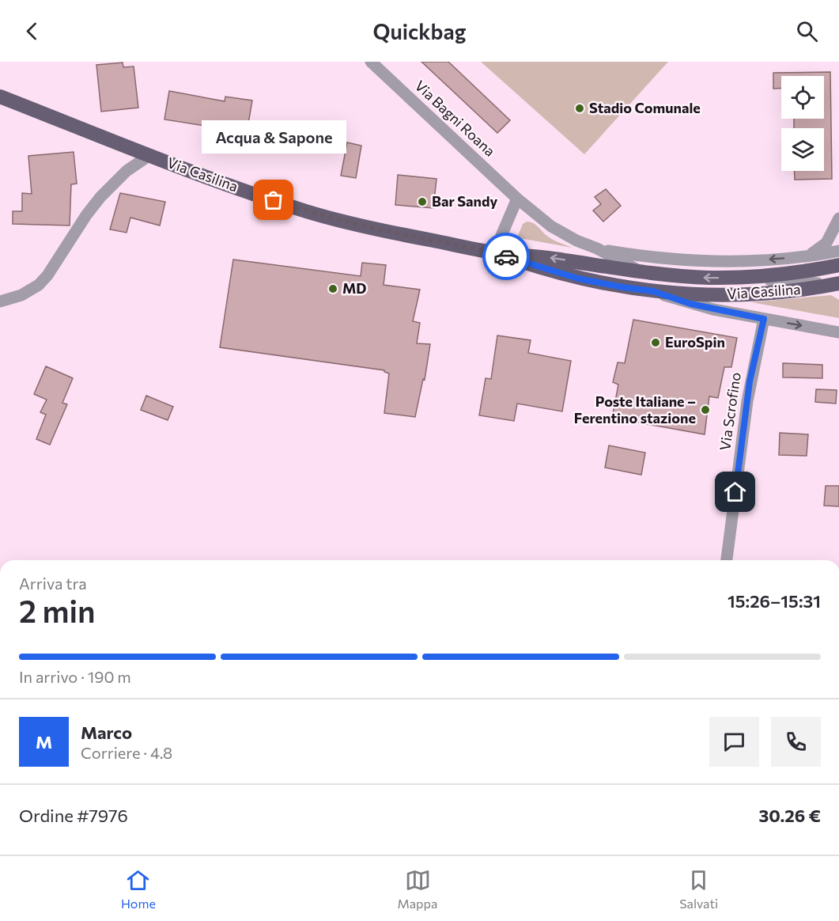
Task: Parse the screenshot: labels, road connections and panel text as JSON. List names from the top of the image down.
{
  "streets": {
    "main road": ["Via Casilina"],
    "street": ["Via Bagni Roana", "Via Scrofino"]
  },
  "places": [
    "Stadio Comunale",
    "Acqua & Sapone",
    "Bar Sandy",
    "MD",
    "EuroSpin",
    "Poste Italiane – Ferentino stazione"
  ],
  "page": {
    "header": "Quickbag",
    "bubble": "Acqua & Sapone",
    "heading": ["2 min", "Arriva tra", "15:26–15:31"],
    "panel": [
      "Marco",
      "Corriere · 4.8",
      "Ordine #7976",
      "30.26 €"
    ],
    "bar": "In arrivo · 190 m",
    "round": "M",
    "tabs": ["Home", "Mappa", "Salvati"]
  }
}
